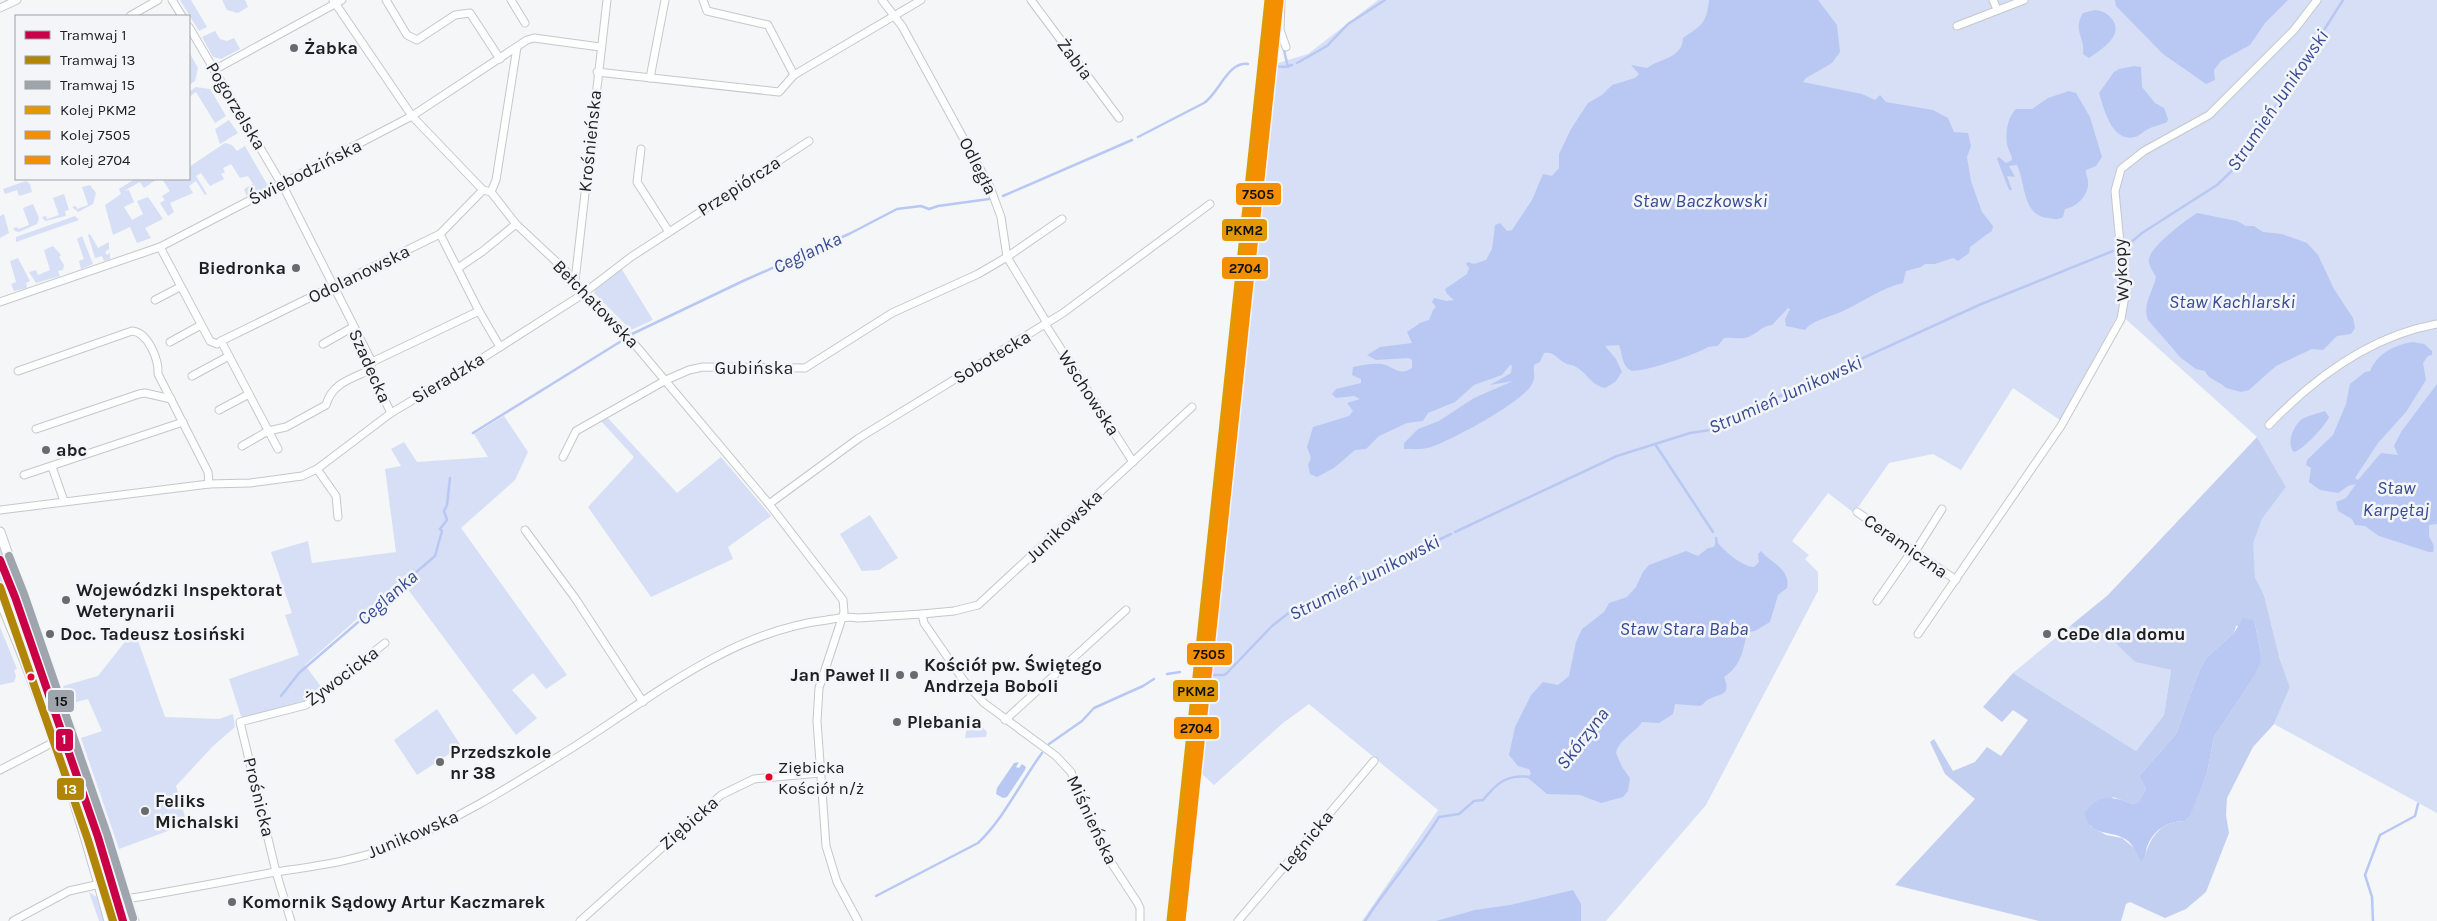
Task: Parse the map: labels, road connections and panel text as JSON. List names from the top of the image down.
{
  "streets": {
    "street": [
      "Żabia",
      "Pogorzelska",
      "Krośnieńska",
      "Odległa",
      "Świebodzińska",
      "Przepiórcza",
      "Wykopy",
      "Odolanowska",
      "Bełchatowska",
      "Sobotecka",
      "Szadecka",
      "Gubińska",
      "Sieradzka",
      "Wschowska",
      "Junikowska",
      "Ceramiczna",
      "Żywocicka",
      "Prośnicka",
      "Miśnieńska",
      "Ziębicka",
      "Legnicka"
    ]
  },
  "crossings": [
    ["Pogorzelska", "Świebodzińska"],
    ["Pogorzelska", "Szadecka"],
    ["Krośnieńska", "Świebodzińska"],
    ["Krośnieńska", "Bełchatowska"],
    ["Odległa", "Sobotecka"],
    ["Odległa", "Gubińska"],
    ["Odległa", "Wschowska"],
    ["Świebodzińska", "Bełchatowska"],
    ["Świebodzińska", "Szadecka"],
    ["Przepiórcza", "Bełchatowska"],
    ["Przepiórcza", "Sieradzka"],
    ["Wykopy", "Ceramiczna"],
    ["Odolanowska", "Bełchatowska"],
    ["Odolanowska", "Szadecka"],
    ["Bełchatowska", "Sobotecka"],
    ["Bełchatowska", "Gubińska"],
    ["Bełchatowska", "Sieradzka"],
    ["Bełchatowska", "Junikowska"],
    ["Sobotecka", "Wschowska"],
    ["Szadecka", "Sieradzka"],
    ["Wschowska", "Junikowska"],
    ["Junikowska", "Prośnicka"],
    ["Junikowska", "Miśnieńska"],
    ["Żywocicka", "Prośnicka"]
  ],
  "water": [
    "Strumień Junikowski",
    "Staw Baczkowski",
    "Ceglanka",
    "Staw Kachlarski",
    "Staw Karpętaj",
    "Staw Stara Baba",
    "Skórzyna"
  ],
  "places": [
    "Żabka",
    "Biedronka",
    "abc",
    "Wojewódzki Inspektorat Weterynarii",
    "Doc. Tadeusz Łosiński",
    "CeDe dla domu",
    "Jan Paweł II",
    "Kościół pw. Świętego Andrzeja Boboli",
    "Plebania",
    "Przedszkole nr 38",
    "Ziębicka Kościół n/ż",
    "Feliks Michalski",
    "Komornik Sądowy Artur Kaczmarek"
  ],
  "lines": [
    "rail line PKM2",
    "rail line 7505",
    "rail line 2704",
    "tram line 15",
    "tram line 1",
    "tram line 13"
  ],
  "legend": [
    "Tramwaj 1",
    "Tramwaj 13",
    "Tramwaj 15",
    "Kolej PKM2",
    "Kolej 7505",
    "Kolej 2704"
  ]
}
